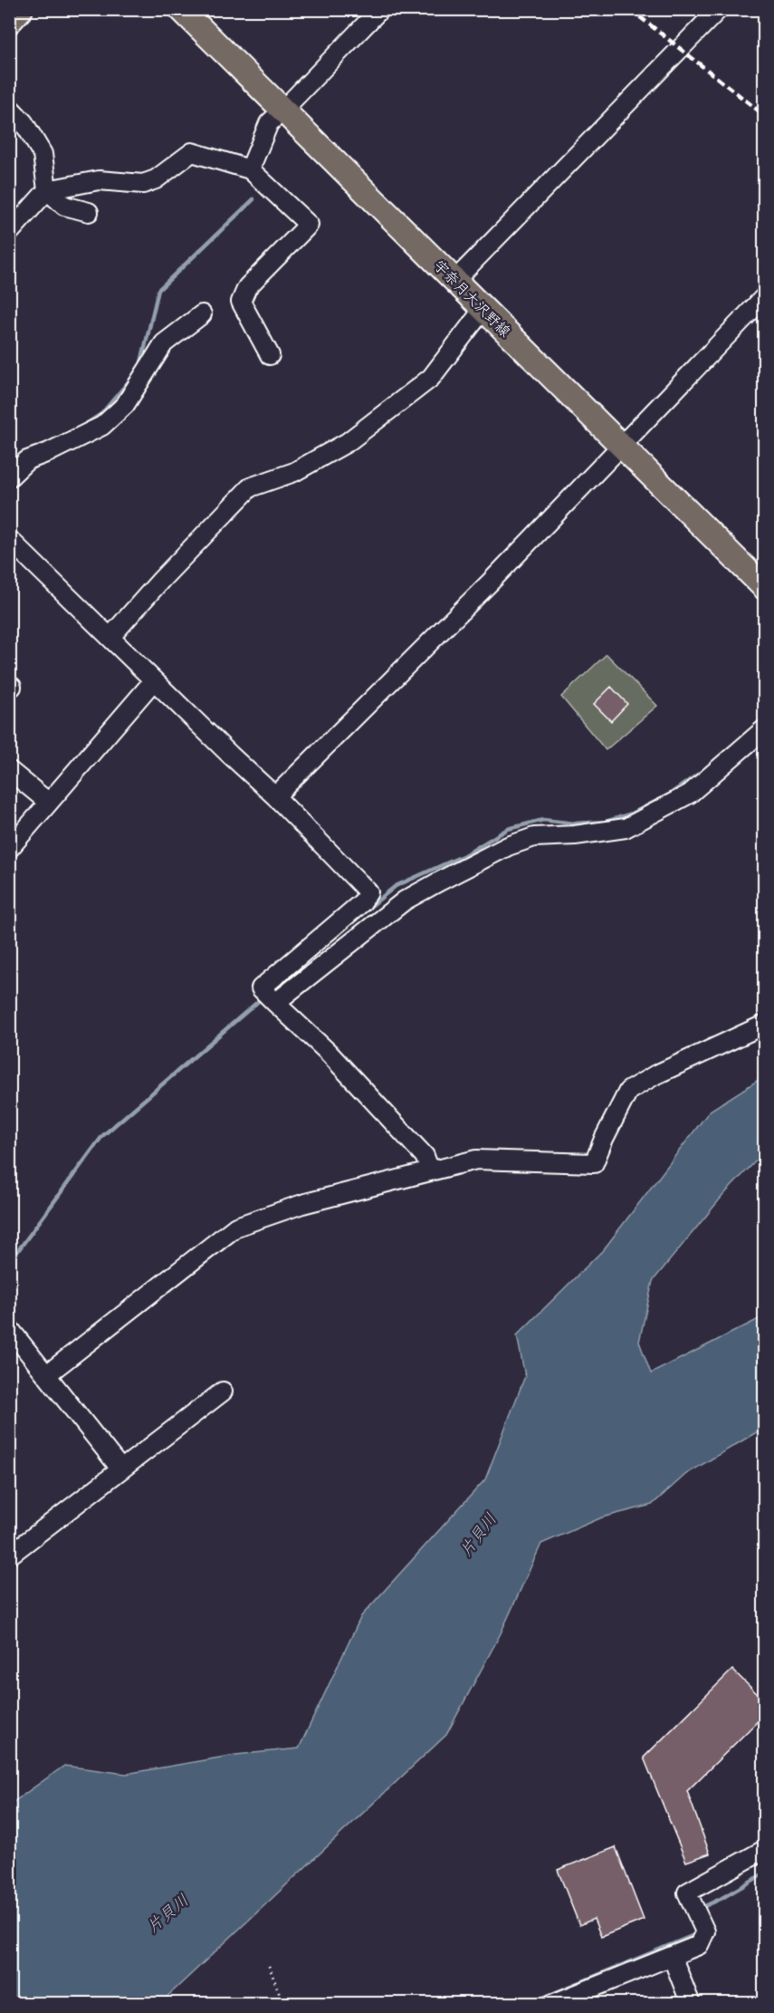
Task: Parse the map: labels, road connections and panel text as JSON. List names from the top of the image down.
{
  "streets": {
    "main road": ["宇奈月大沢野線"]
  },
  "water": ["片貝川"]
}
